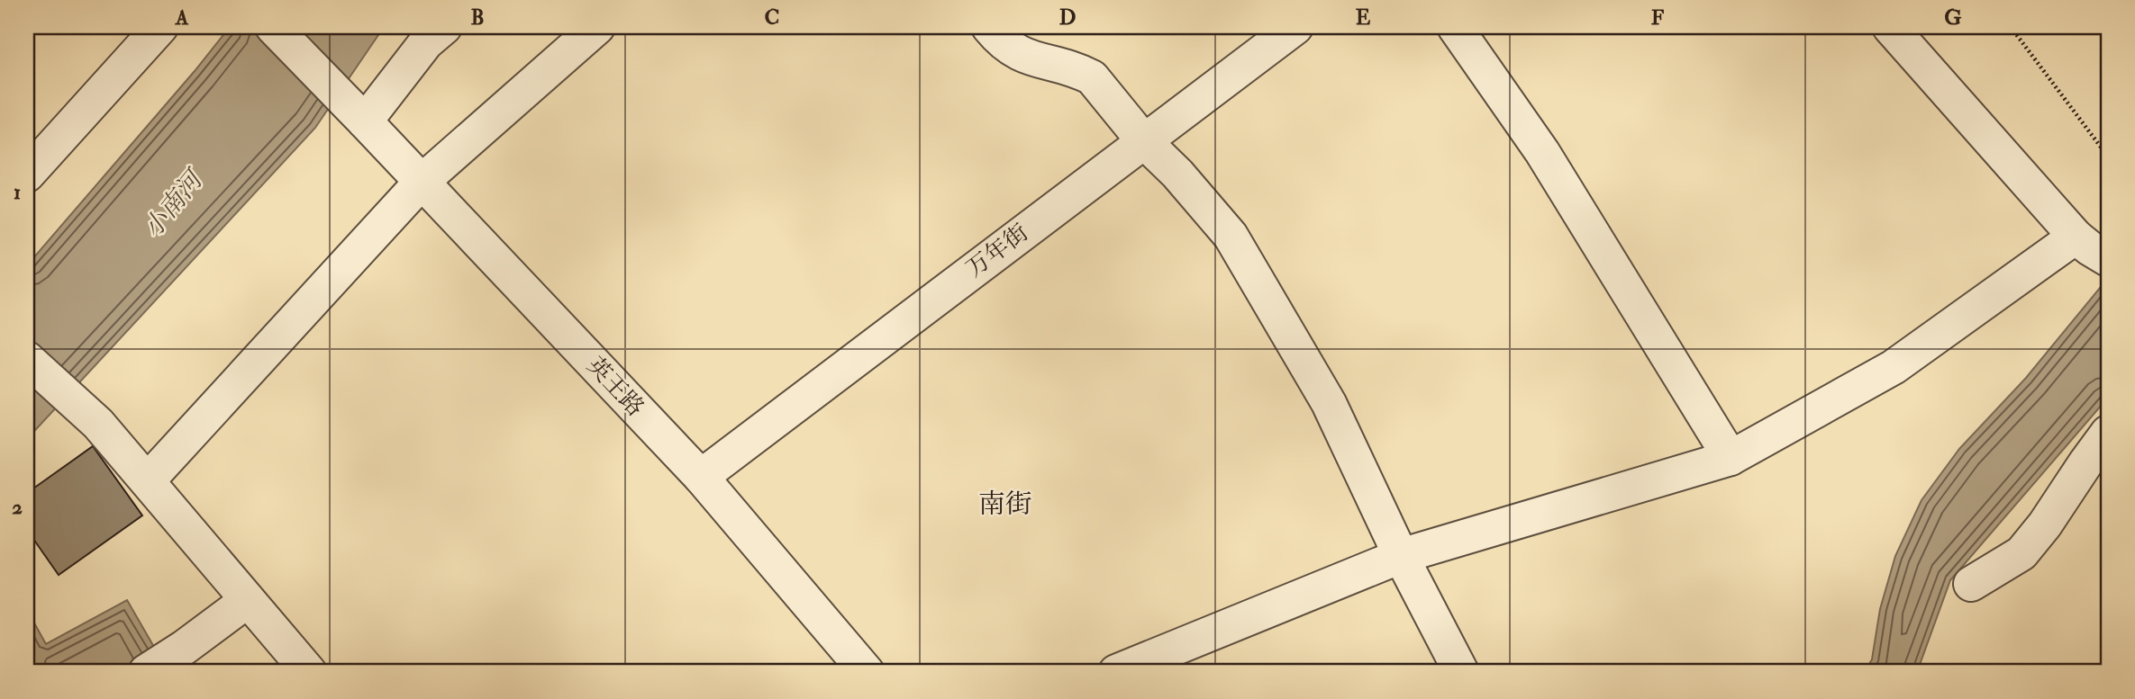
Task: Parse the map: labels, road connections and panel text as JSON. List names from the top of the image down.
{
  "streets": {
    "street": ["万年街", "英王路"]
  },
  "crossings": [
    ["万年街", "英王路"]
  ],
  "districts": ["南街"],
  "water": ["小南河"],
  "grid": {
    "columns": [
      "A",
      "B",
      "C",
      "D",
      "E",
      "F",
      "G"
    ],
    "rows": ["1", "2"]
  }
}
